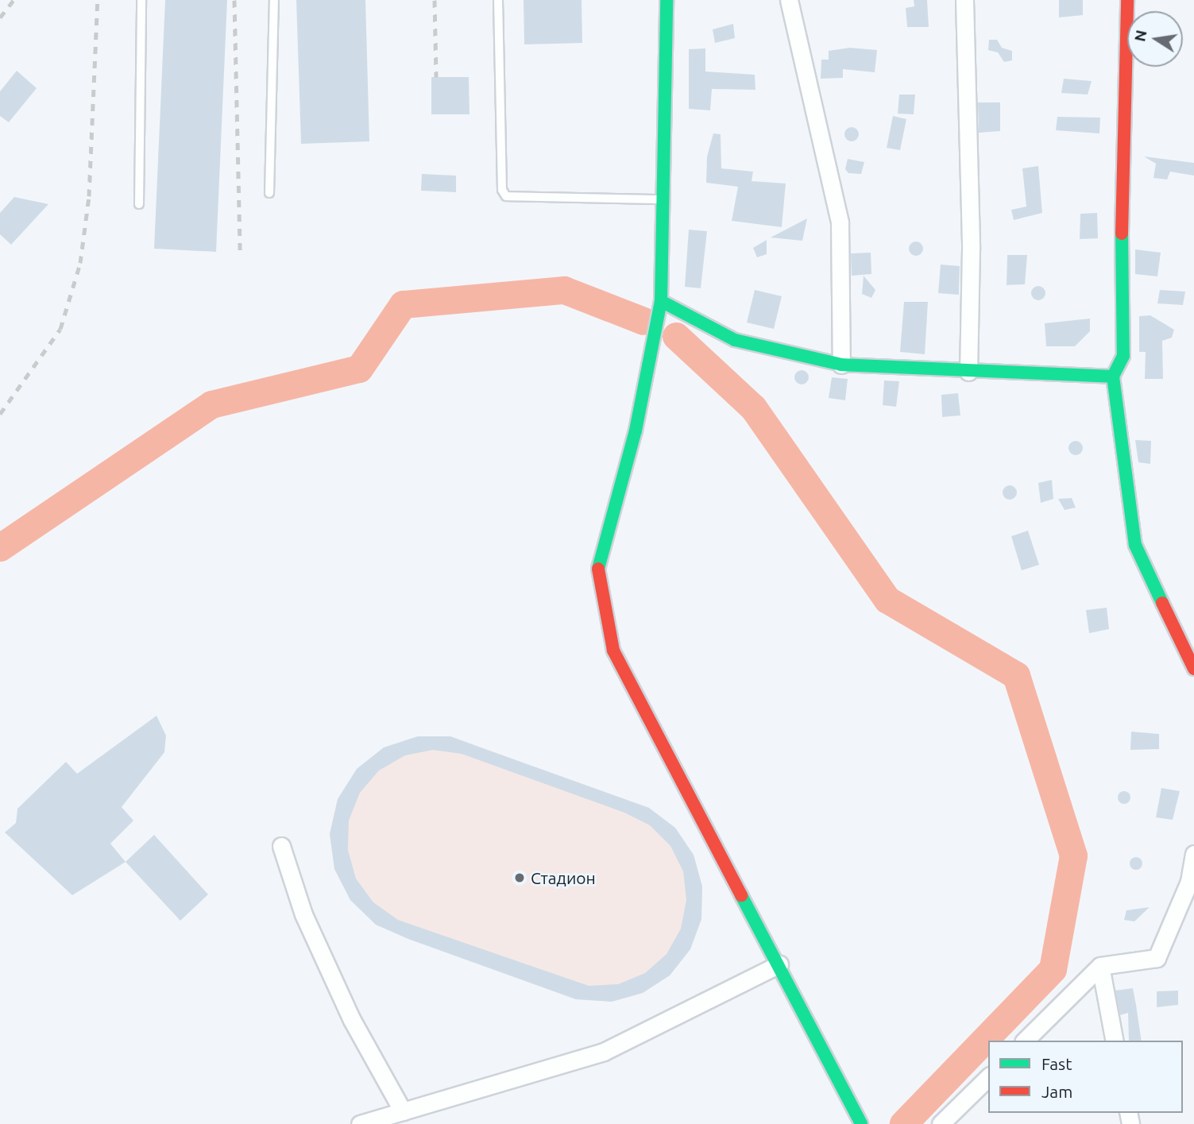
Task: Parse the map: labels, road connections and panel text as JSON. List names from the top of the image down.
{
  "places": ["Стадион"],
  "legend": ["Fast", "Jam"],
  "north": "left"
}
